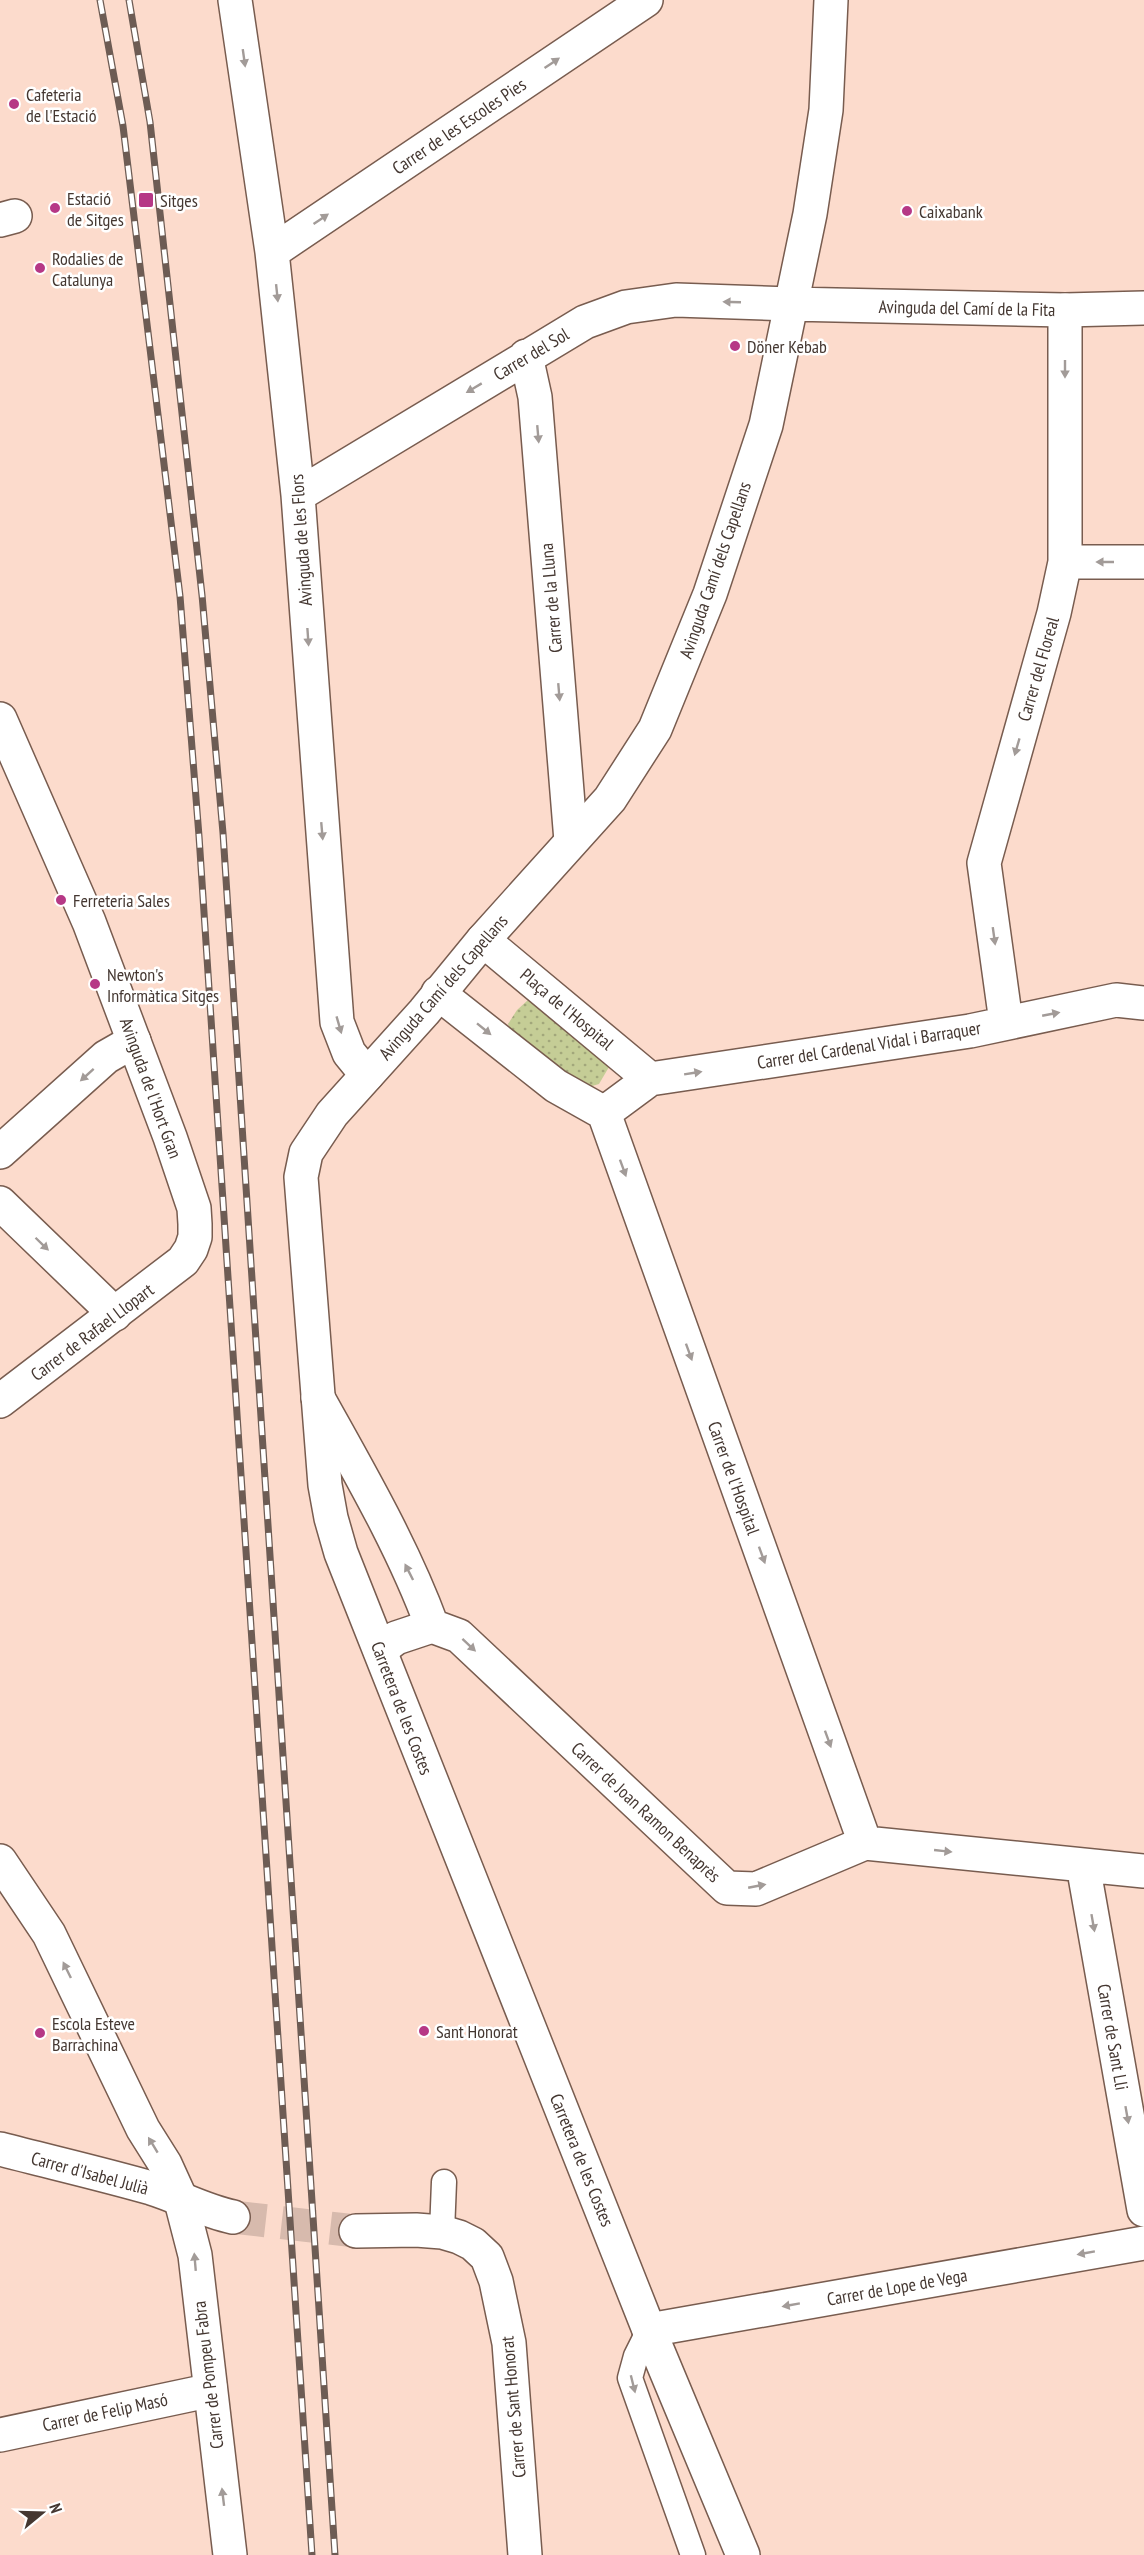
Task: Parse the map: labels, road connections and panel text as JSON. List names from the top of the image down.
{
  "streets": {
    "street": [
      "Carrer de les Escoles Pies",
      "Avinguda del Camí de la Fita",
      "Carrer del Sol",
      "Avinguda de les Flors",
      "Avinguda Camí dels Capellans",
      "Carrer de la Lluna",
      "Carrer del Floreal",
      "Plaça de l'Hospital",
      "Carrer del Cardenal Vidal i Barraquer",
      "Avinguda de l'Hort Gran",
      "Carrer de Rafael Llopart",
      "Carrer de l'Hospital",
      "Carretera de les Costes",
      "Carrer de Joan Ramon Benaprès",
      "Carrer de Sant Lli",
      "Carrer d'Isabel Julià",
      "Carrer de Lope de Vega",
      "Carrer de Pompeu Fabra",
      "Carrer de Sant Honorat",
      "Carrer de Felip Masó"
    ]
  },
  "crossings": [
    ["Carrer de les Escoles Pies", "Avinguda de les Flors"],
    ["Avinguda del Camí de la Fita", "Carrer del Sol"],
    ["Avinguda del Camí de la Fita", "Avinguda Camí dels Capellans"],
    ["Avinguda del Camí de la Fita", "Carrer del Floreal"],
    ["Carrer del Sol", "Avinguda de les Flors"],
    ["Carrer del Sol", "Avinguda Camí dels Capellans"],
    ["Carrer del Sol", "Carrer de la Lluna"],
    ["Avinguda de les Flors", "Avinguda Camí dels Capellans"],
    ["Avinguda de les Flors", "Carretera de les Costes"],
    ["Avinguda Camí dels Capellans", "Carrer de la Lluna"],
    ["Avinguda Camí dels Capellans", "Plaça de l'Hospital"],
    ["Avinguda Camí dels Capellans", "Carretera de les Costes"],
    ["Carrer del Floreal", "Carrer del Cardenal Vidal i Barraquer"],
    ["Plaça de l'Hospital", "Carrer del Cardenal Vidal i Barraquer"],
    ["Carrer del Cardenal Vidal i Barraquer", "Carrer de l'Hospital"],
    ["Avinguda de l'Hort Gran", "Carrer de Rafael Llopart"],
    ["Carrer de l'Hospital", "Carrer de Joan Ramon Benaprès"],
    ["Carretera de les Costes", "Carrer de Lope de Vega"],
    ["Carrer de Joan Ramon Benaprès", "Carrer de Sant Lli"],
    ["Carrer d'Isabel Julià", "Carrer de Pompeu Fabra"],
    ["Carrer de Pompeu Fabra", "Carrer de Felip Masó"]
  ],
  "one_way": [
    "Carrer de les Escoles Pies",
    "Carrer del Sol",
    "Avinguda de les Flors",
    "Carrer de la Lluna",
    "Carrer del Floreal",
    "Carrer del Cardenal Vidal i Barraquer",
    "Carrer de l'Hospital",
    "Carrer de Joan Ramon Benaprès",
    "Carrer de Sant Lli",
    "Carrer de Lope de Vega",
    "Carrer de Pompeu Fabra"
  ],
  "places": {
    "other": [
      "Cafeteria de l'Estació",
      "Estació de Sitges",
      "Caixabank",
      "Rodalies de Catalunya",
      "Döner Kebab",
      "Ferreteria Sales",
      "Newton's Informàtica Sitges",
      "Sant Honorat",
      "Escola Esteve Barrachina"
    ],
    "transit": ["Sitges"]
  },
  "north": "right"
}
